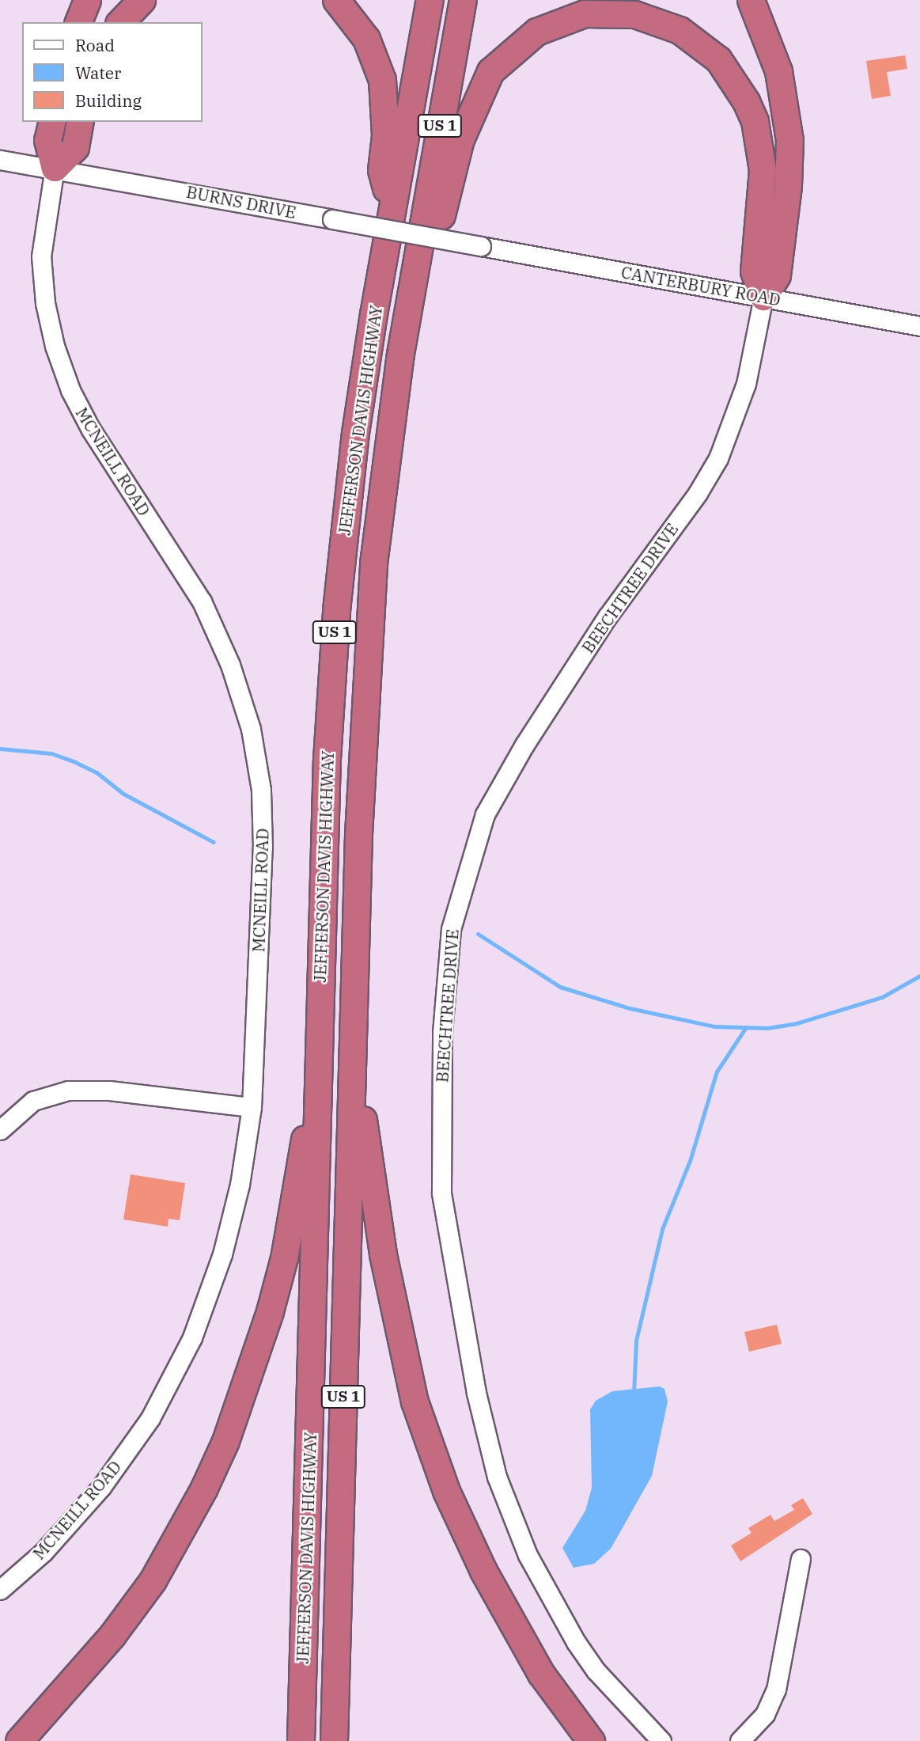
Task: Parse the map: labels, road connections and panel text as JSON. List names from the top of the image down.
{
  "streets": {
    "highway": ["US 1", "JEFFERSON DAVIS HIGHWAY"],
    "street": [
      "BURNS DRIVE",
      "CANTERBURY ROAD",
      "MCNEILL ROAD",
      "BEECHTREE DRIVE"
    ]
  },
  "crossings": [
    ["BURNS DRIVE", "CANTERBURY ROAD"],
    ["BURNS DRIVE", "MCNEILL ROAD"],
    ["CANTERBURY ROAD", "BEECHTREE DRIVE"]
  ],
  "legend": ["Road", "Water", "Building"]
}
